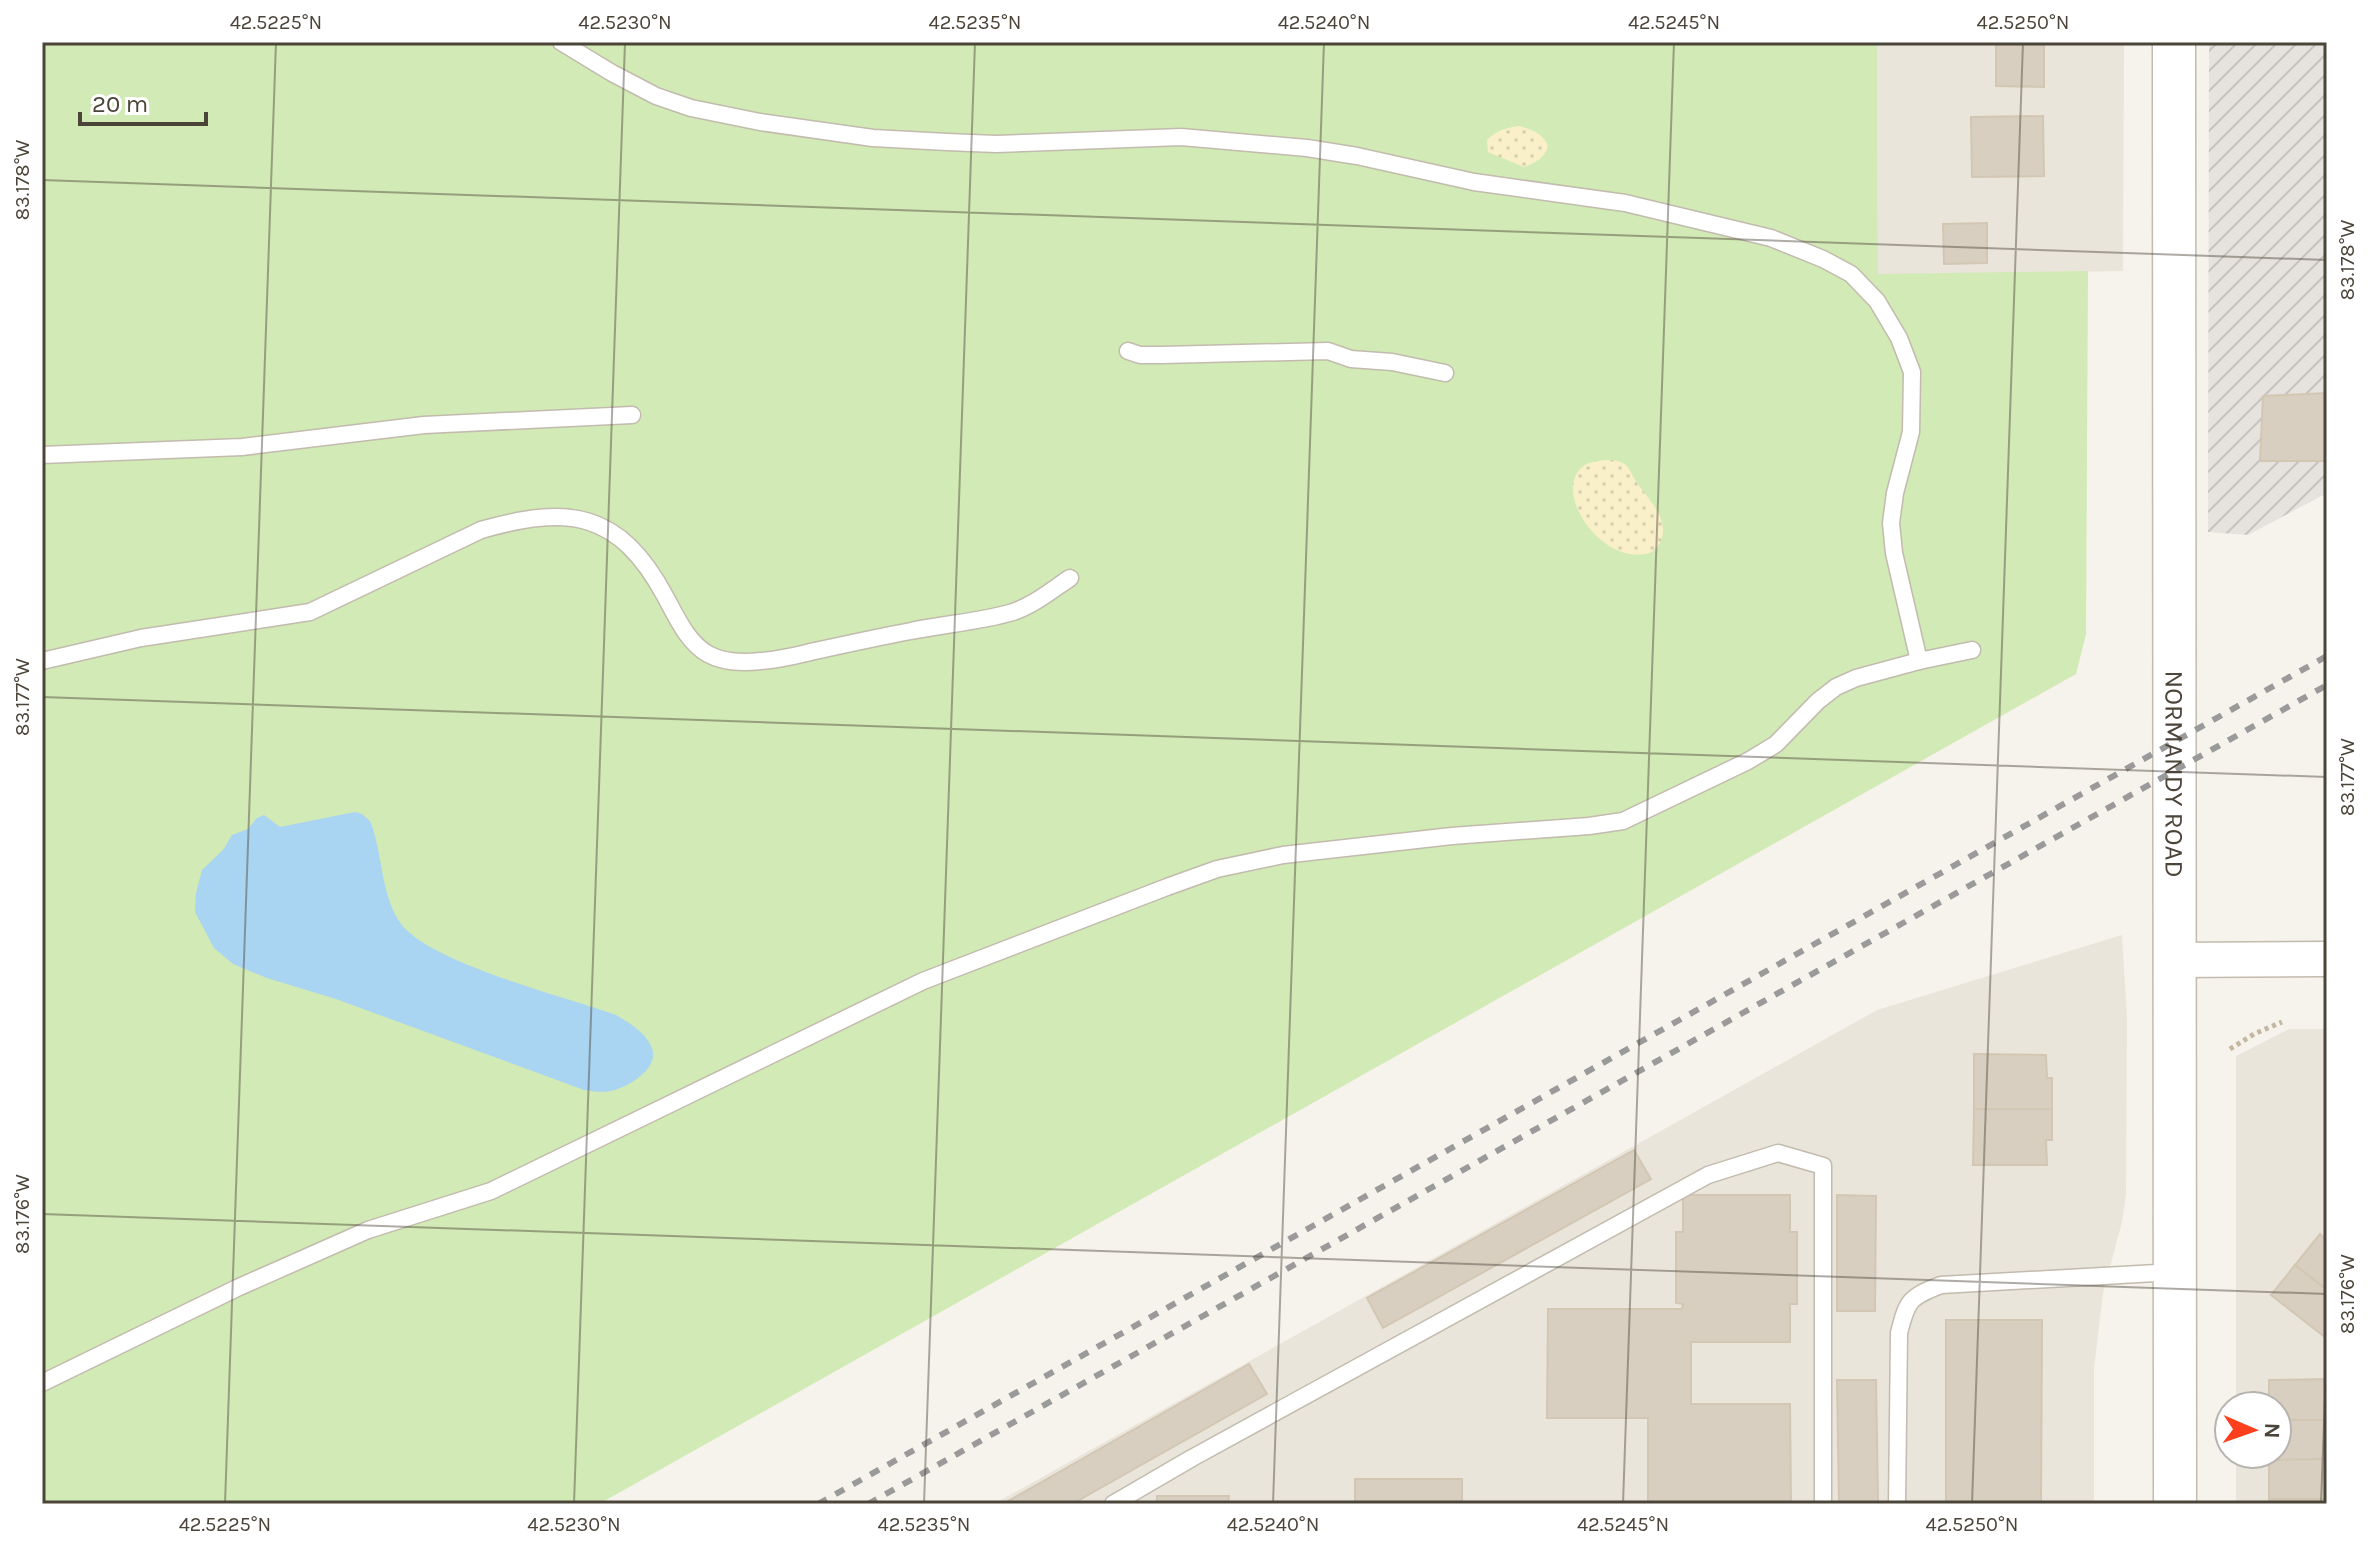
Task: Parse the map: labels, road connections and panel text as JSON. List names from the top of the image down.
{
  "streets": {
    "street": ["NORMANDY ROAD"]
  },
  "scale_bar": "20 m",
  "north": "right",
  "coordinates": [
    "42.5225°N",
    "42.5230°N",
    "42.5235°N",
    "42.5240°N",
    "42.5245°N",
    "42.5250°N",
    "83.178°W",
    "83.177°W",
    "83.176°W"
  ]
}
